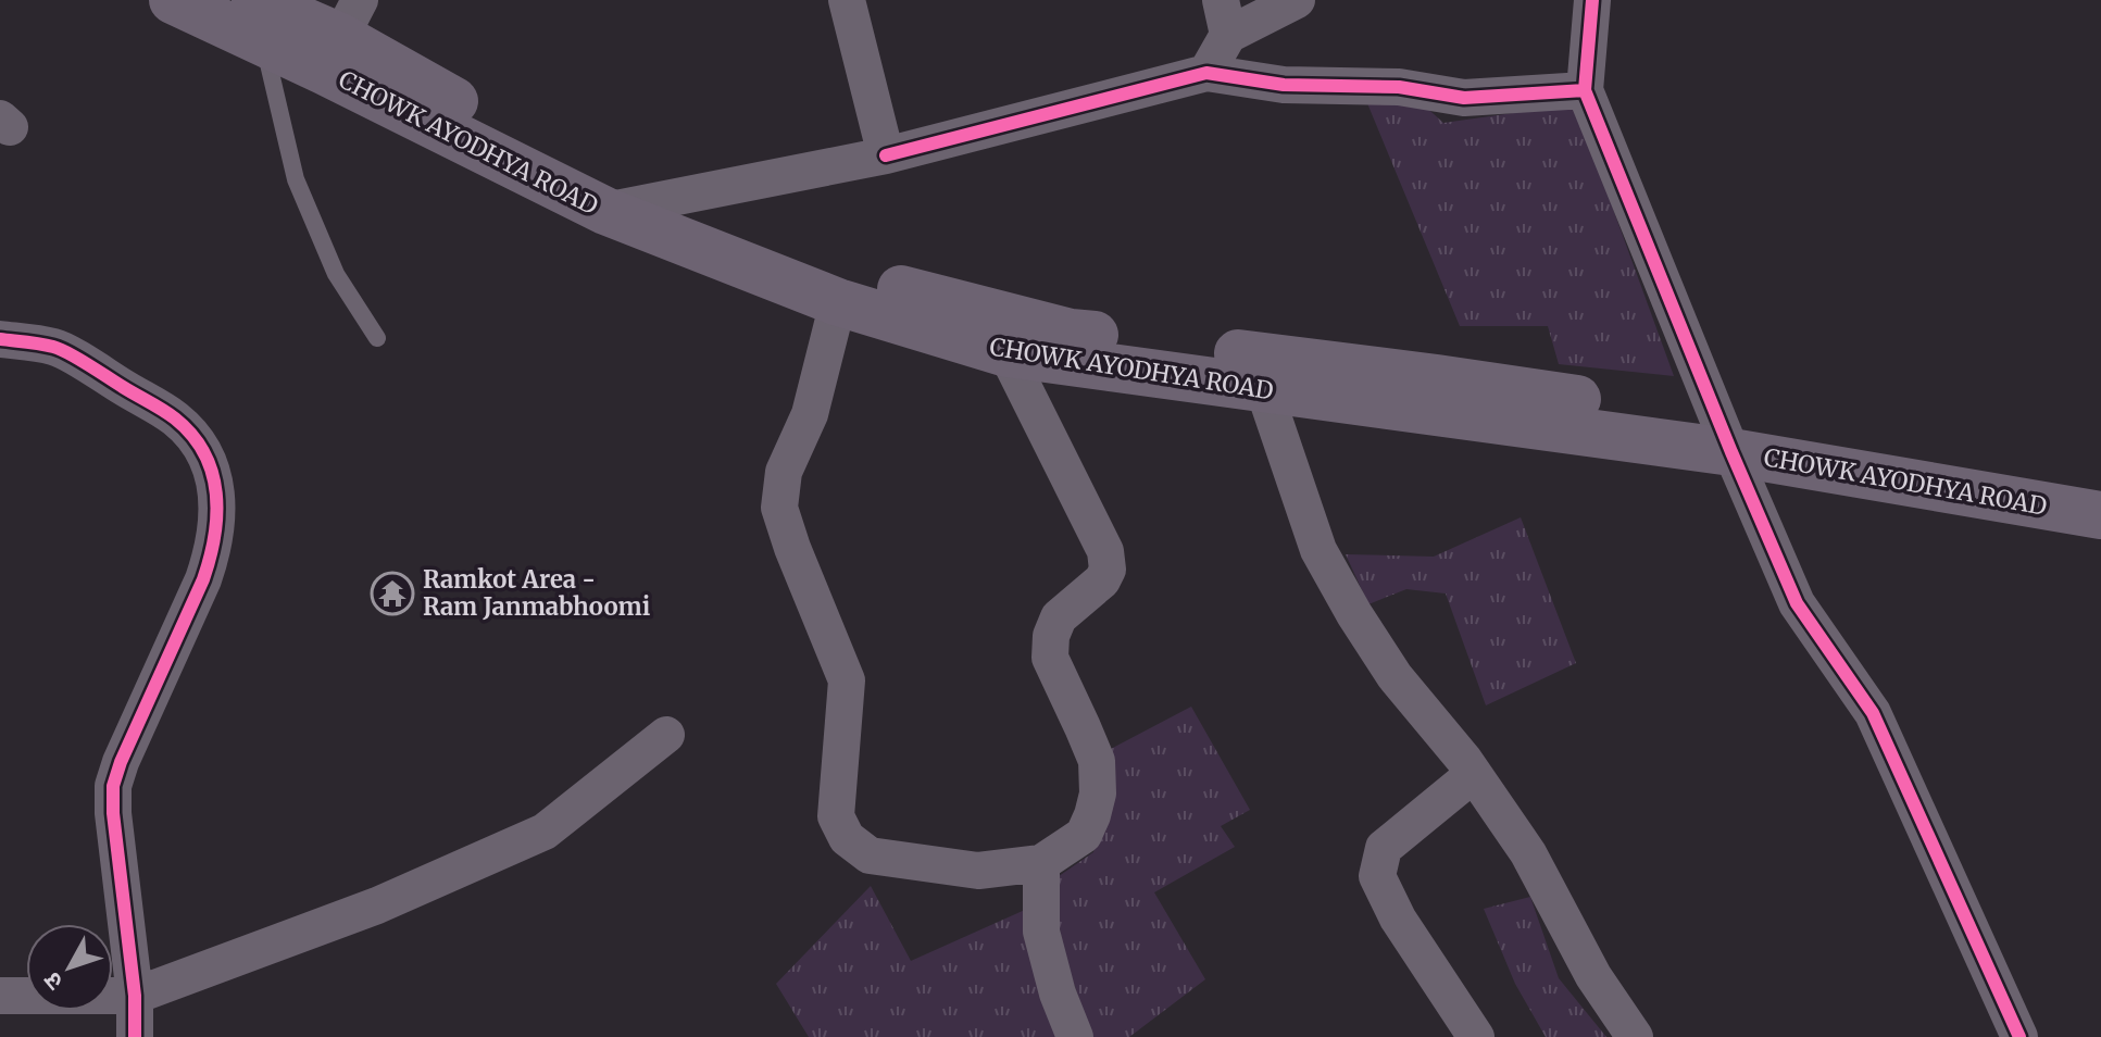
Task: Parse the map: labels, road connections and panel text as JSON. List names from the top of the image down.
{
  "streets": {
    "main road": ["CHOWK AYODHYA ROAD"]
  },
  "places": {
    "temple": ["Ramkot Area - Ram Janmabhoomi"]
  },
  "north": "bottom left"
}
